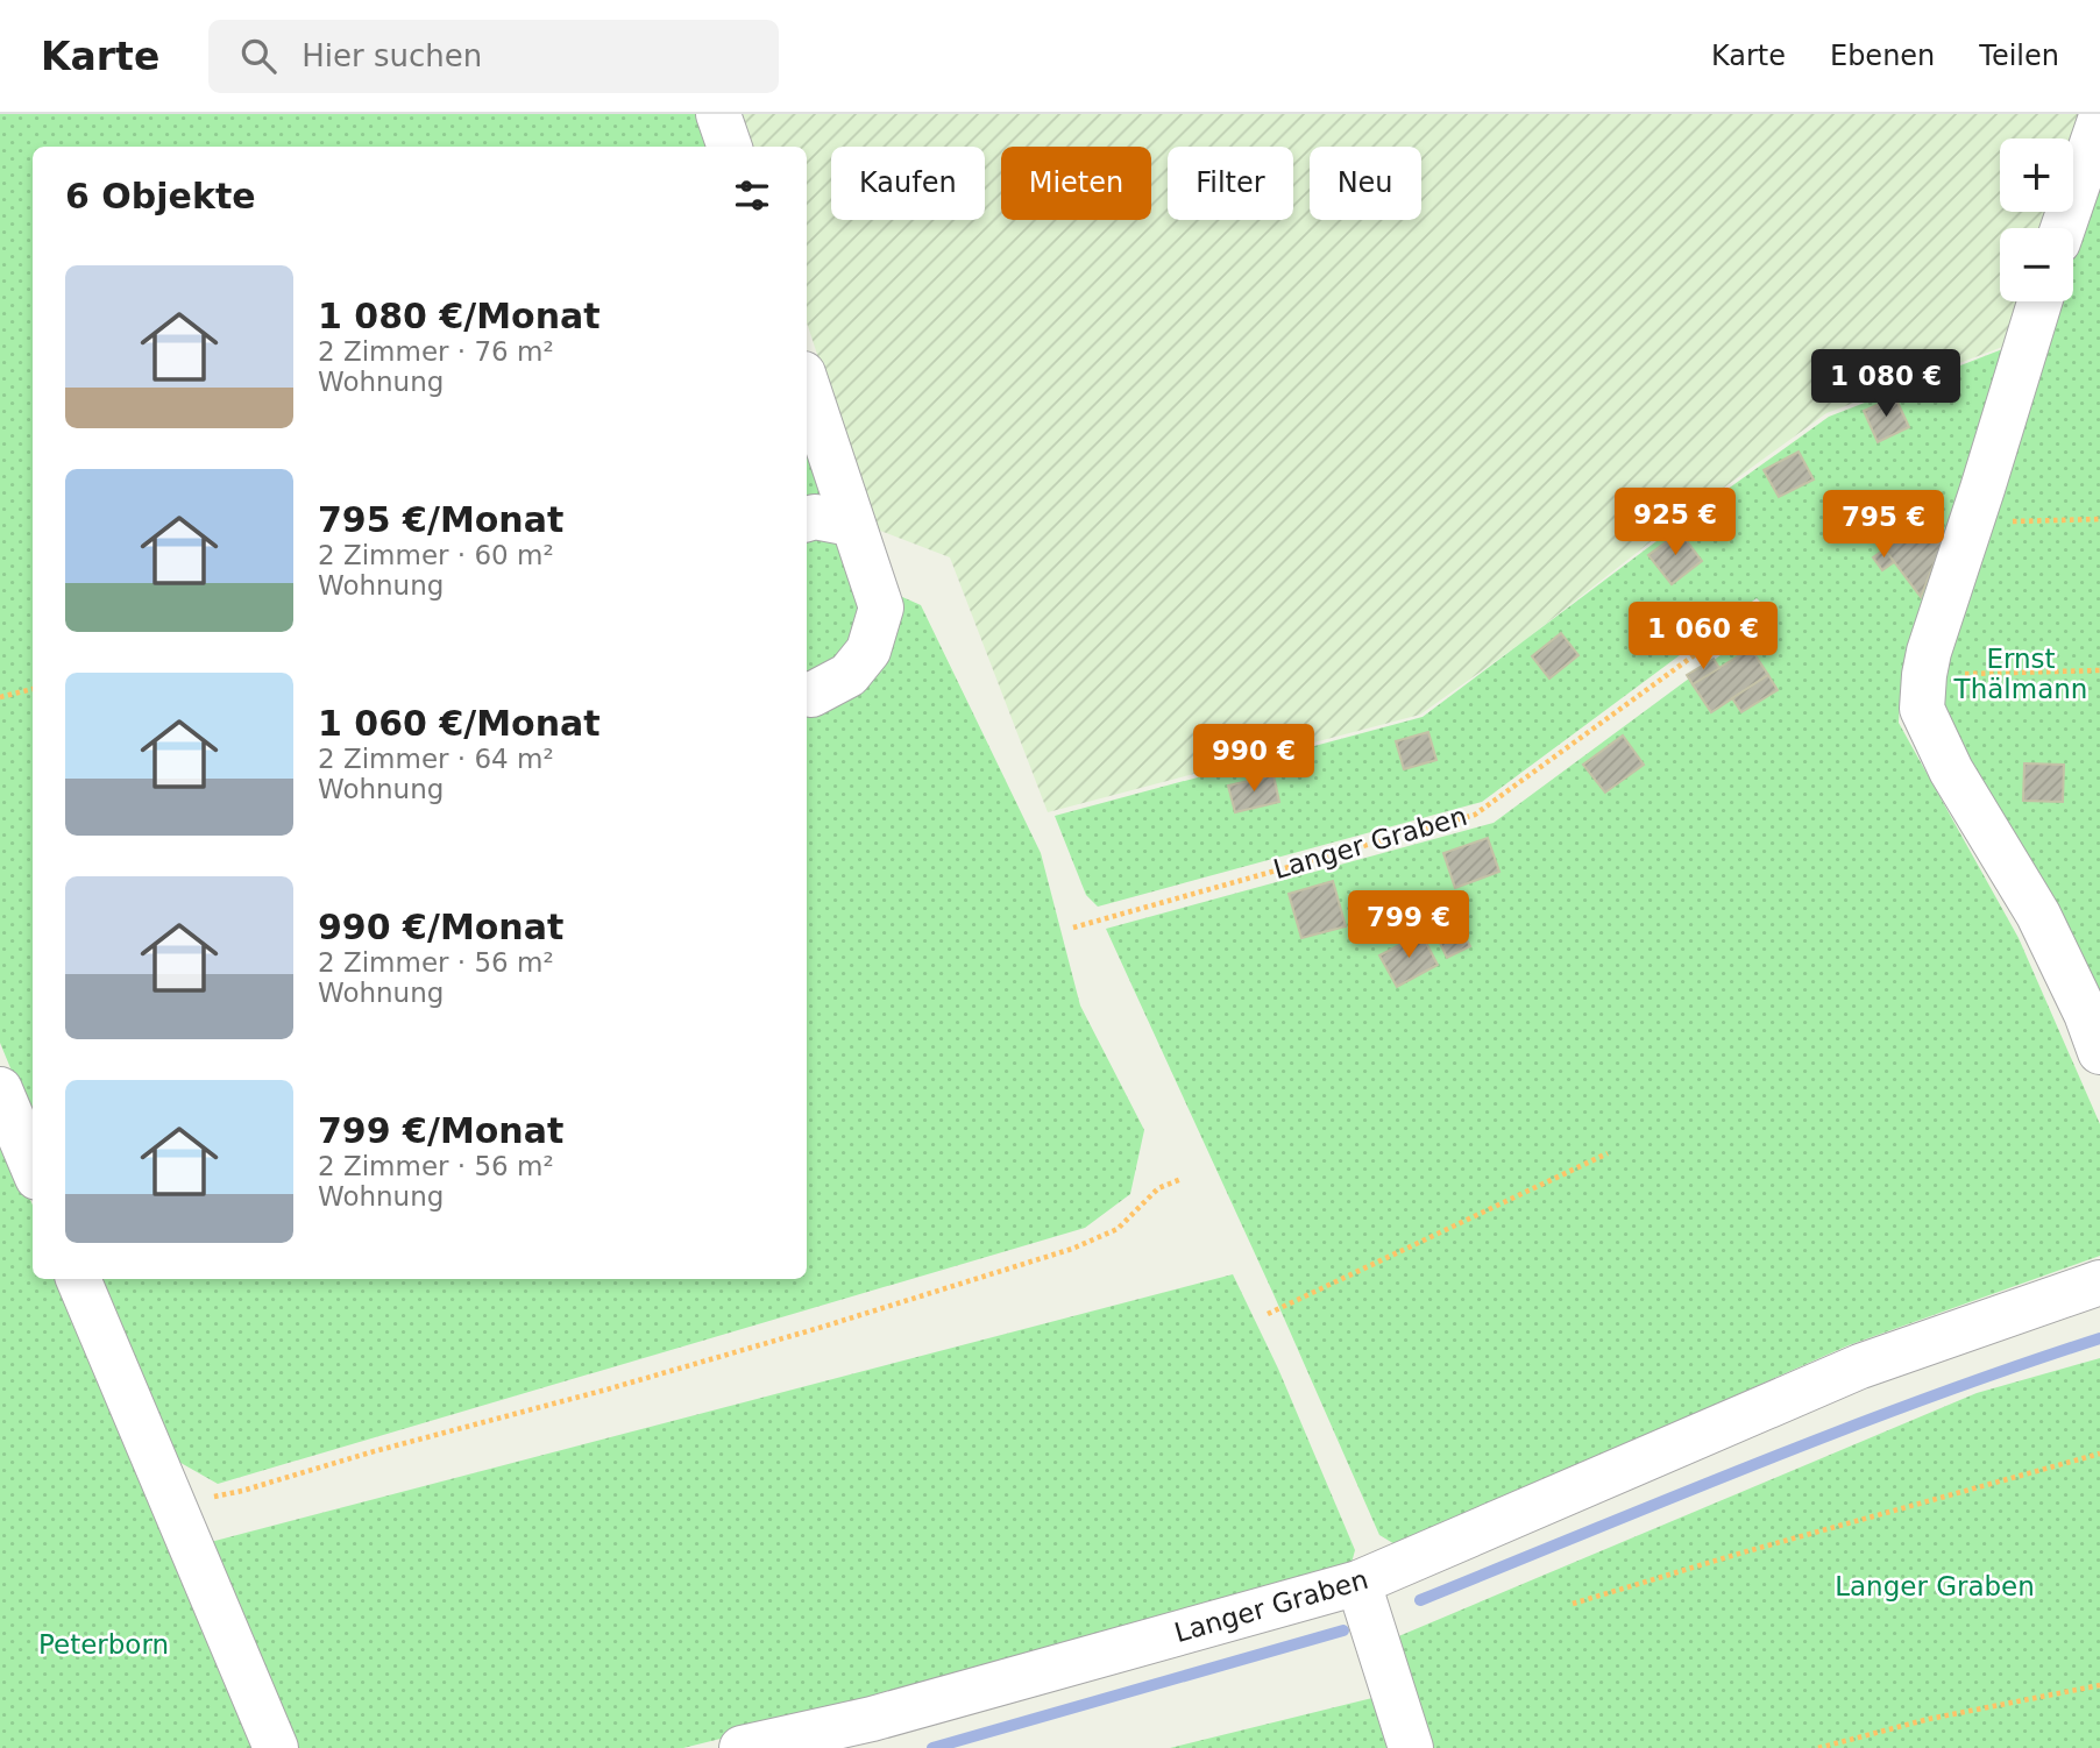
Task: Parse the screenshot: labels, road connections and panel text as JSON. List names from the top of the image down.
{
  "streets": {
    "street": ["Langer Graben"]
  },
  "parks": ["Ernst Thälmann", "Langer Graben", "Peterborn"],
  "page": {
    "header": "Karte",
    "search": "Hier suchen",
    "nav": ["Karte", "Ebenen", "Teilen"],
    "map_buttons": ["+", "−"],
    "chip": [
      "Kaufen",
      "Mieten",
      "Filter",
      "Neu"
    ],
    "heading": "6 Objekte",
    "list": [
      {
        "name": "1 080 €/Monat",
        "note": "2 Zimmer · 76 m² · Wohnung"
      },
      {
        "name": "795 €/Monat",
        "note": "2 Zimmer · 60 m² · Wohnung"
      },
      {
        "name": "1 060 €/Monat",
        "note": "2 Zimmer · 64 m² · Wohnung"
      },
      {
        "name": "990 €/Monat",
        "note": "2 Zimmer · 56 m² · Wohnung"
      },
      {
        "name": "799 €/Monat",
        "note": "2 Zimmer · 56 m² · Wohnung"
      }
    ],
    "price": [
      "1 080 €",
      "925 €",
      "795 €",
      "1 060 €",
      "990 €",
      "799 €"
    ]
  }
}
